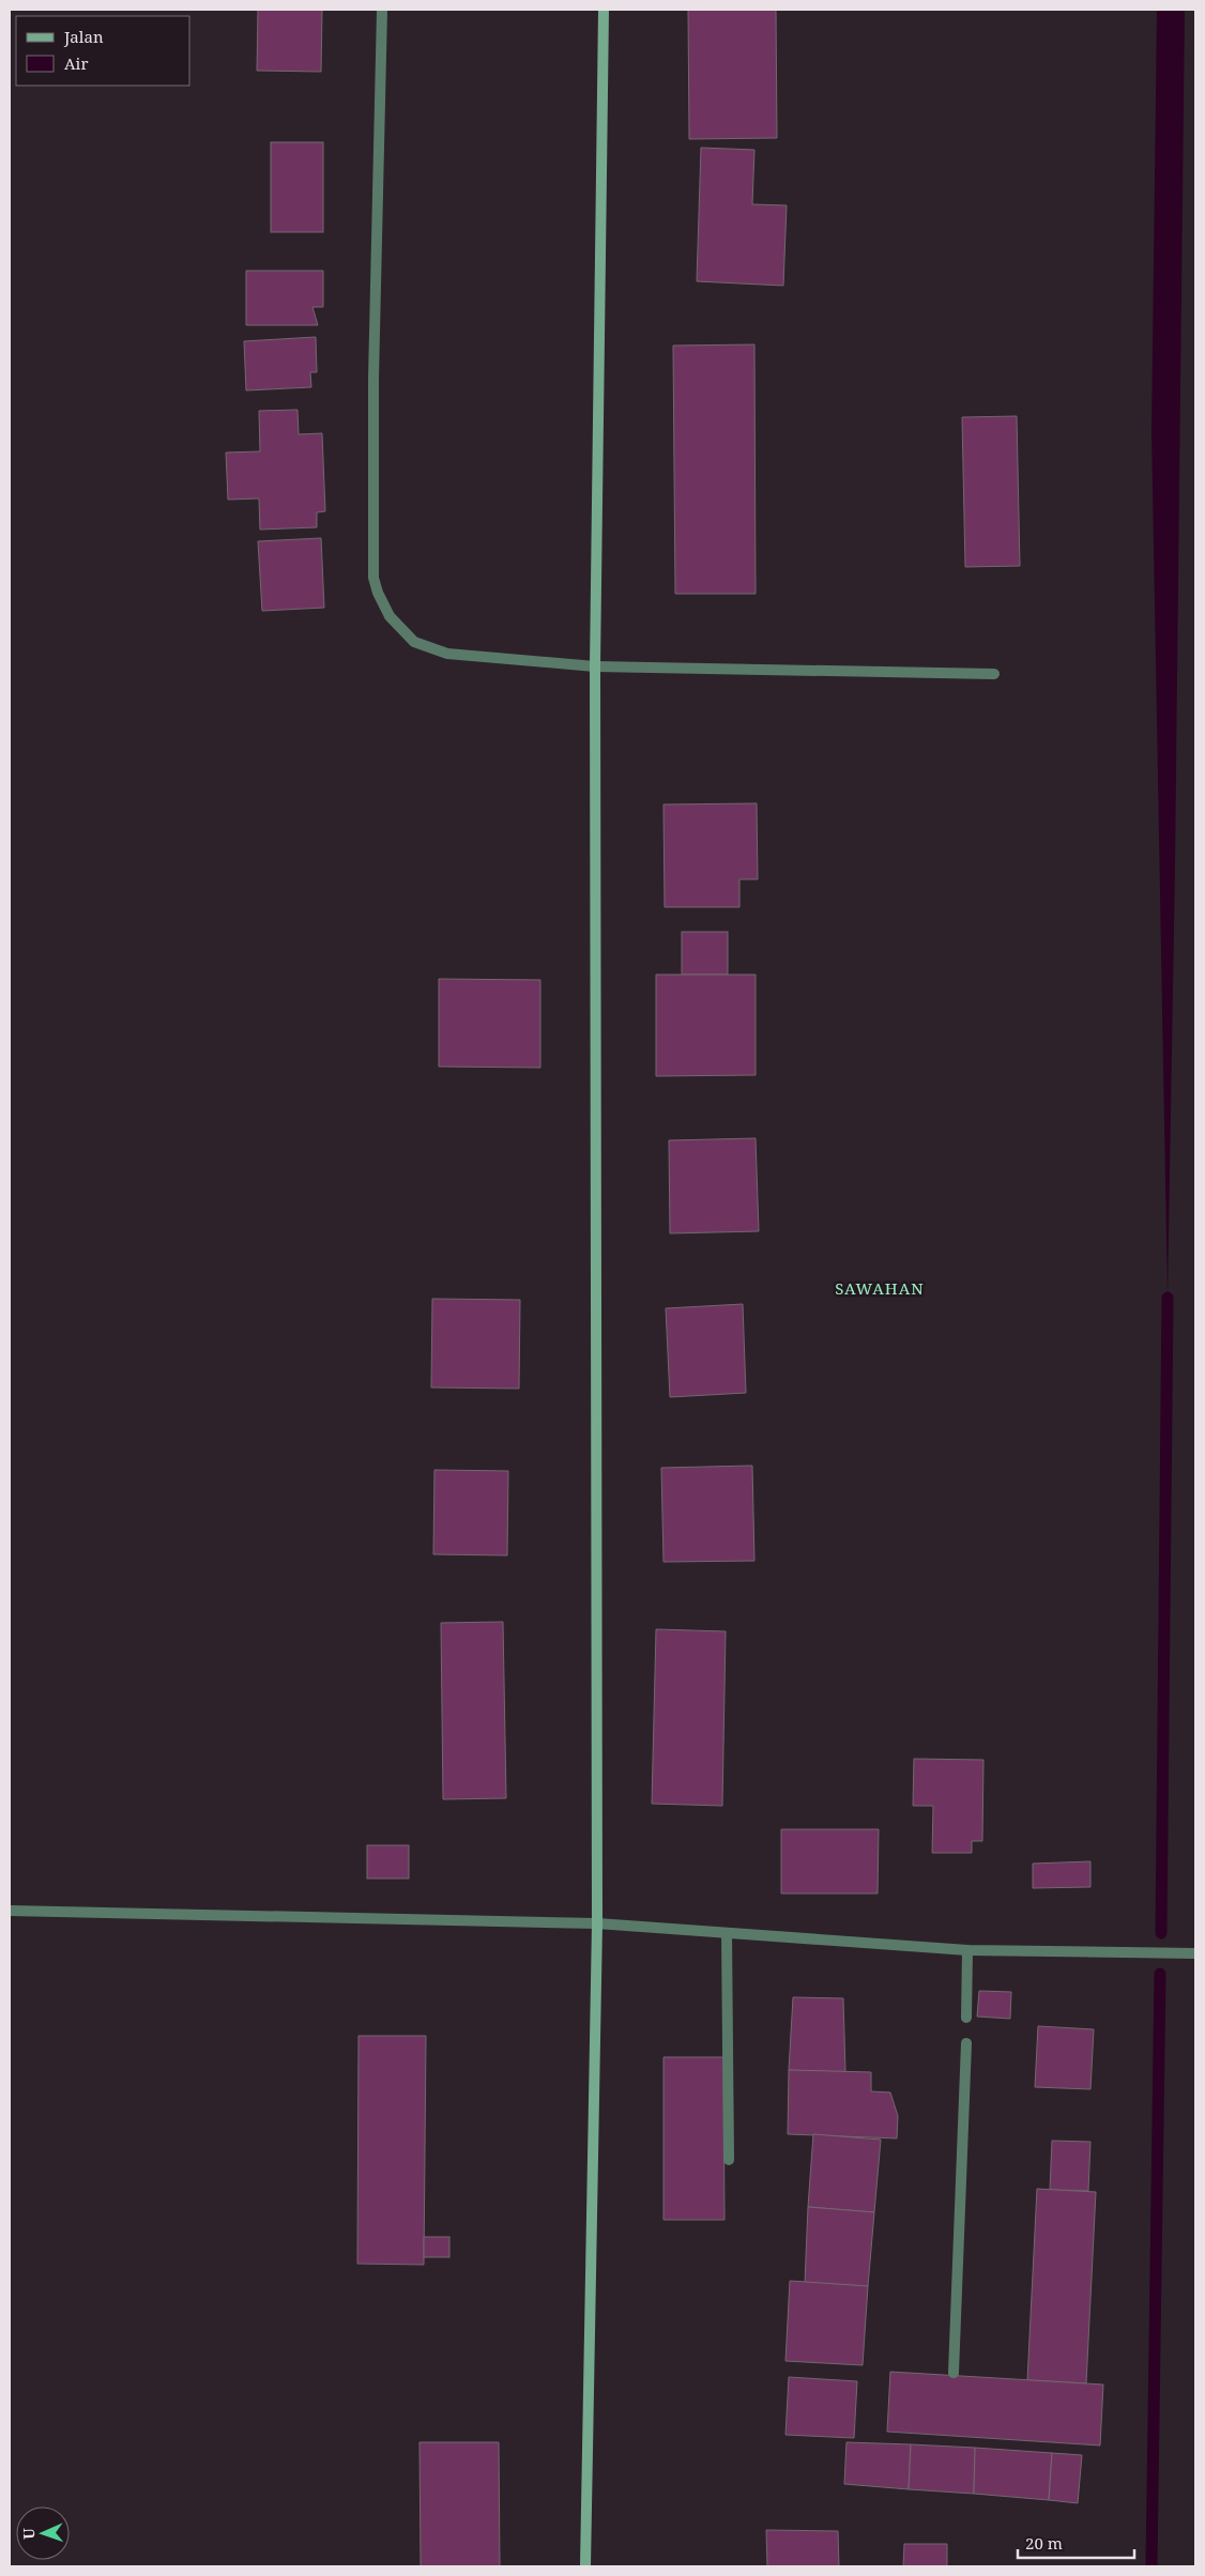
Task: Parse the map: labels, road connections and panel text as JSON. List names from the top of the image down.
{
  "districts": ["SAWAHAN"],
  "legend": ["Jalan", "Air"],
  "scale_bar": "20 m",
  "north": "left"
}
